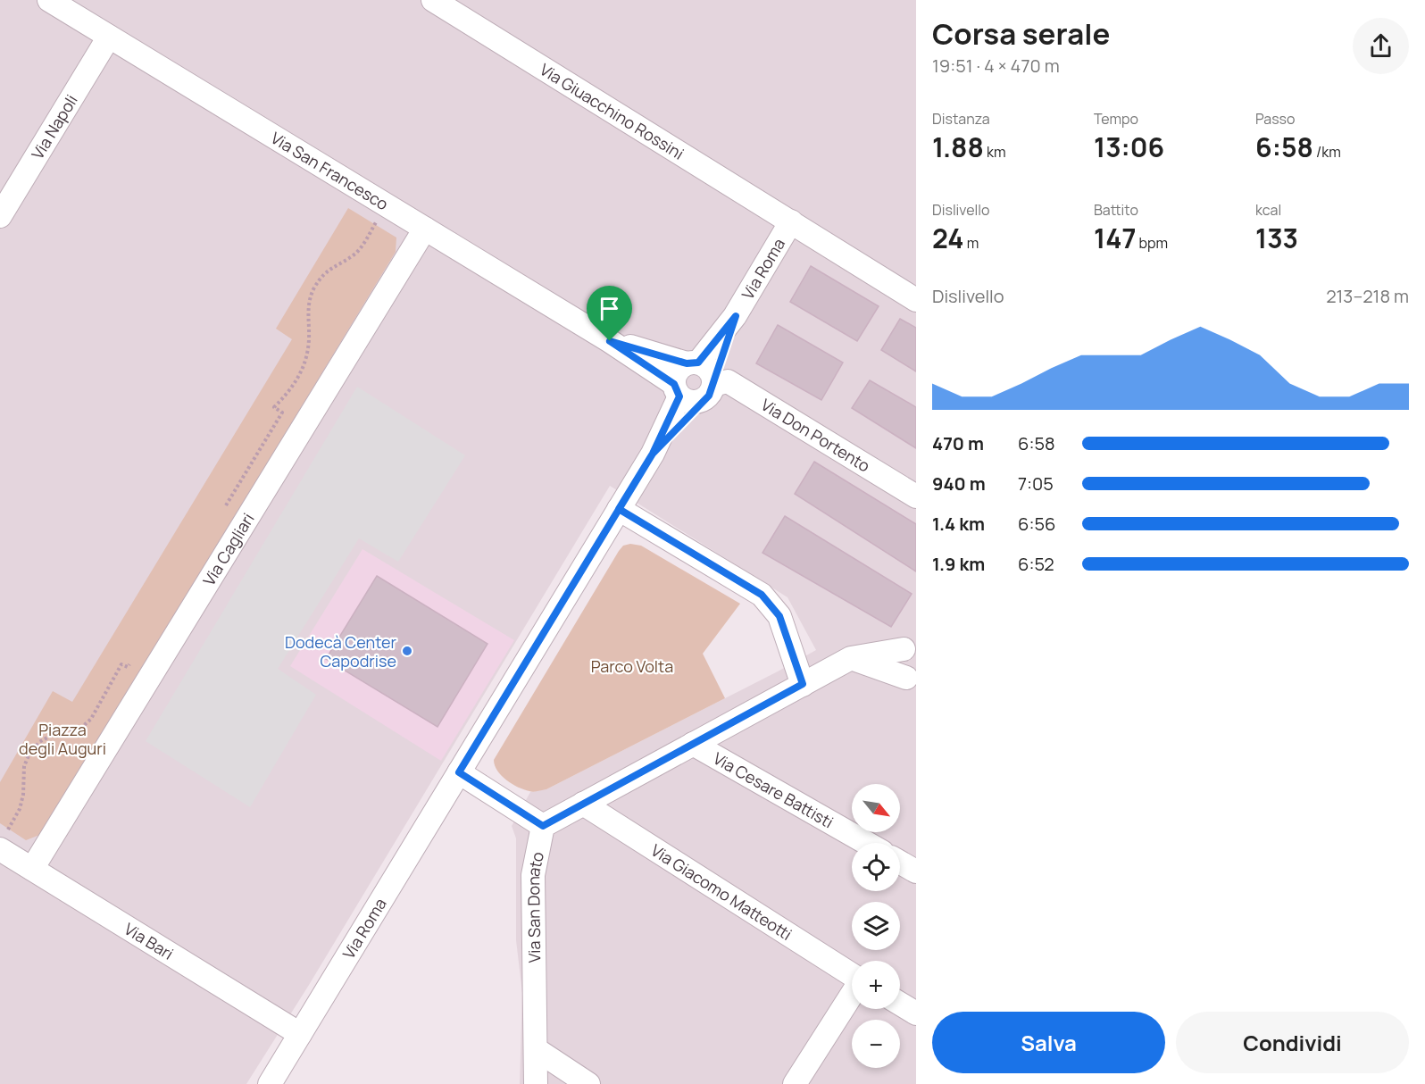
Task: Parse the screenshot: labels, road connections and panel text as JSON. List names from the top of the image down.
{
  "streets": {
    "street": [
      "Via Giuacchino Rossini",
      "Via Napoli",
      "Via San Francesco",
      "Via Roma",
      "Via Don Portento",
      "Via Cagliari",
      "Via Cesare Battisti",
      "Via Giacomo Matteotti",
      "Via San Donato",
      "Via Bari"
    ]
  },
  "crossings": [
    ["Via Giuacchino Rossini", "Via Roma"],
    ["Via Napoli", "Via San Francesco"],
    ["Via San Francesco", "Via Roma"],
    ["Via San Francesco", "Via Don Portento"],
    ["Via San Francesco", "Via Cagliari"],
    ["Via Roma", "Via Don Portento"],
    ["Via Roma", "Via Bari"],
    ["Via Cagliari", "Via Bari"]
  ],
  "parks": ["Parco Volta", "Piazza degli Auguri"],
  "places": ["Dodecà Center Capodrise"],
  "north": "bottom right",
  "page": {
    "heading": ["Corsa serale", "19:51 · 4 × 470 m"],
    "stats": [
      ["Distanza", "1.88 km"],
      ["Tempo", "13:06"],
      ["Passo", "6:58 /km"],
      ["Dislivello", "24 m"],
      ["Battito", "147 bpm"],
      ["kcal", "133"]
    ],
    "chart": ["Dislivello", "213–218 m"],
    "list": [
      {
        "name": "470 m",
        "note": "6:58"
      },
      {
        "name": "940 m",
        "note": "7:05"
      },
      {
        "name": "1.4 km",
        "note": "6:56"
      },
      {
        "name": "1.9 km",
        "note": "6:52"
      }
    ],
    "map_buttons": ["+", "−"],
    "buttons": ["Salva", "Condividi"]
  }
}
